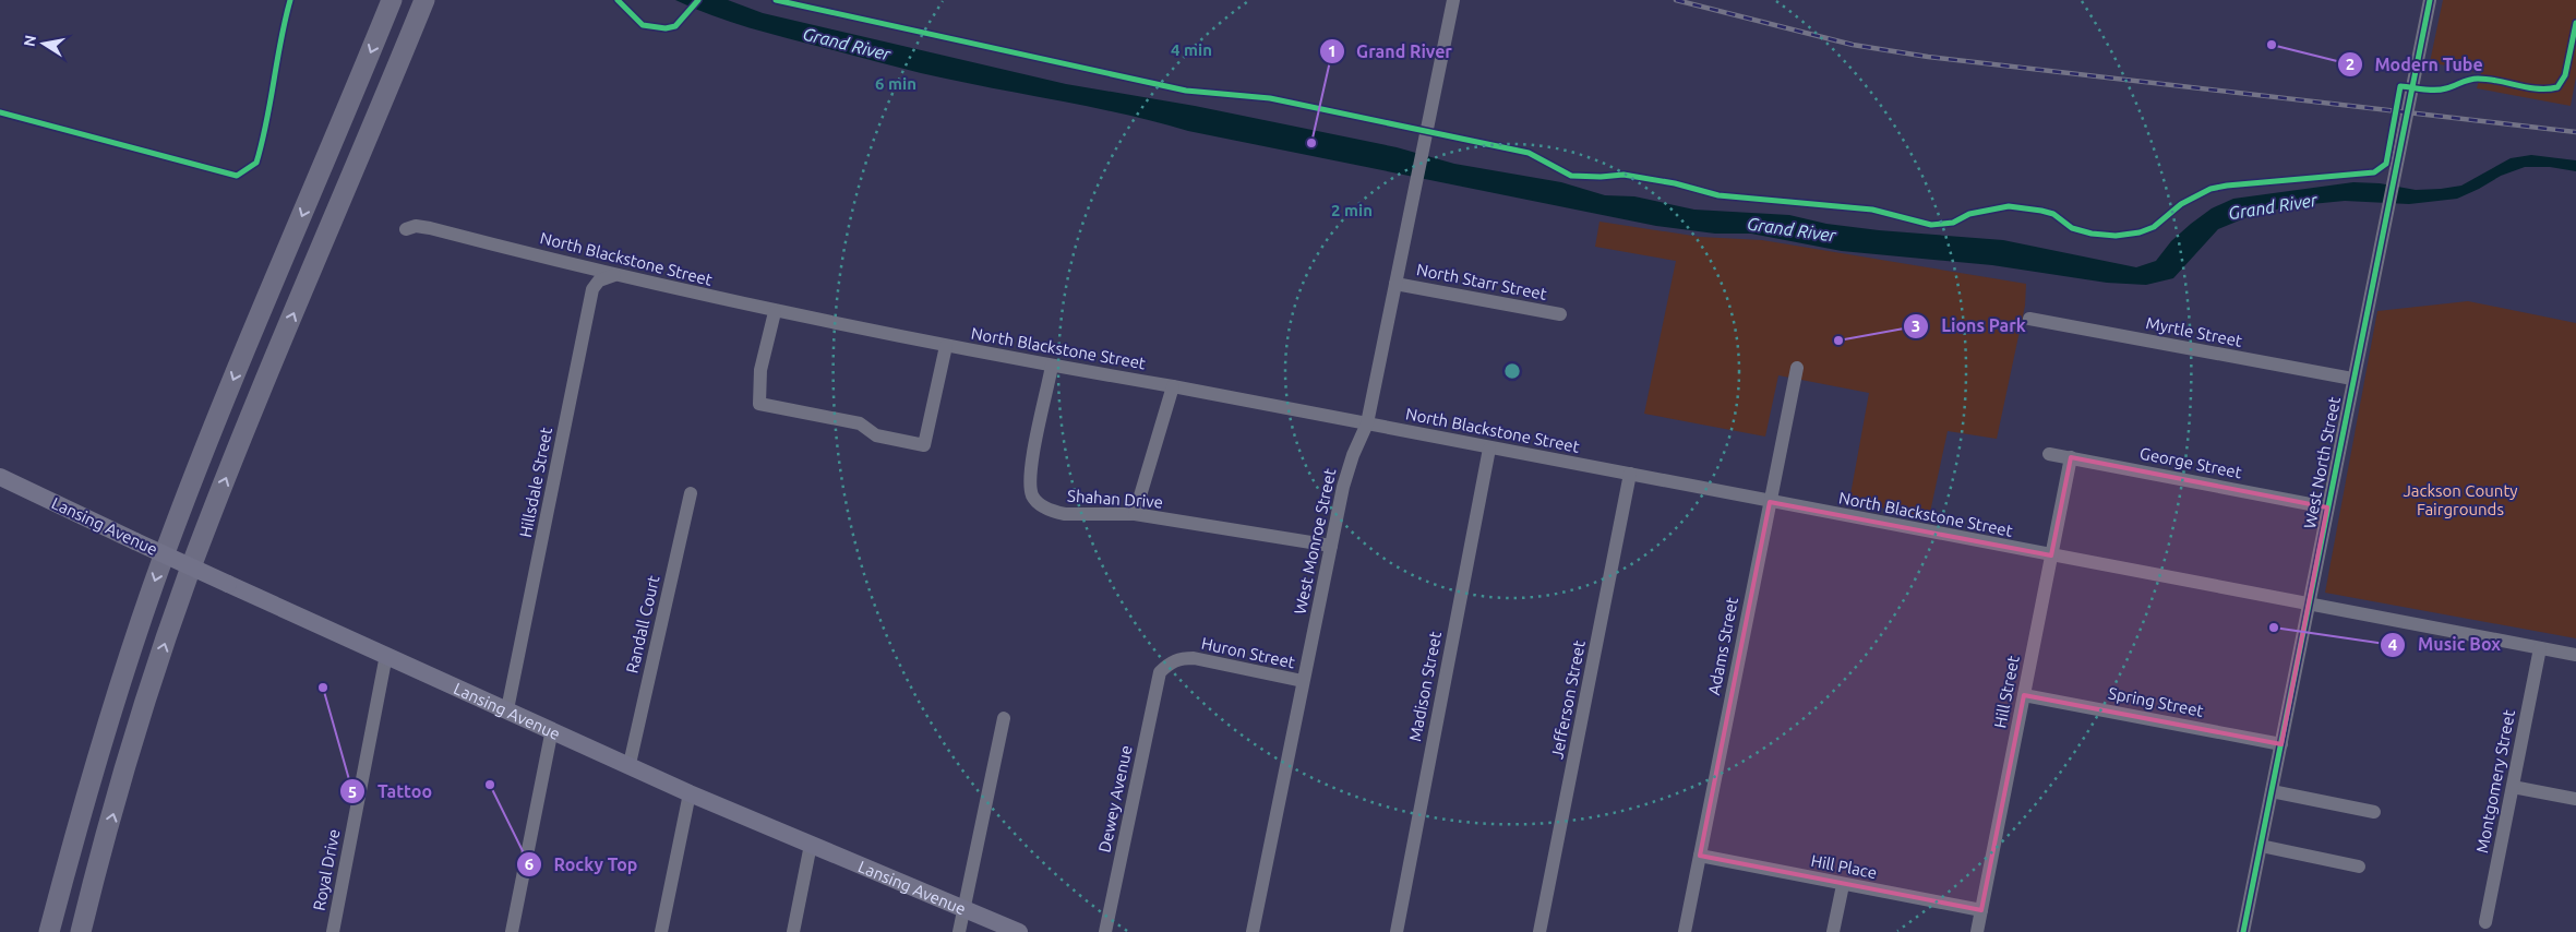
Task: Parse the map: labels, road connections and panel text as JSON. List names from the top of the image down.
{
  "streets": {
    "main road": ["Lansing Avenue"],
    "street": [
      "North Blackstone Street",
      "North Starr Street",
      "Myrtle Street",
      "George Street",
      "West North Street",
      "Hillsdale Street",
      "Shahan Drive",
      "West Monroe Street",
      "Randall Court",
      "Adams Street",
      "Huron Street",
      "Madison Street",
      "Hill Street",
      "Jefferson Street",
      "Spring Street",
      "Montgomery Street",
      "Dewey Avenue",
      "Hill Place",
      "Royal Drive"
    ]
  },
  "crossings": [
    ["North Blackstone Street", "West North Street"],
    ["North Blackstone Street", "Hillsdale Street"],
    ["North Blackstone Street", "Shahan Drive"],
    ["North Blackstone Street", "West Monroe Street"],
    ["North Blackstone Street", "Adams Street"],
    ["North Blackstone Street", "Madison Street"],
    ["North Blackstone Street", "Hill Street"],
    ["North Blackstone Street", "Jefferson Street"],
    ["North Blackstone Street", "Montgomery Street"],
    ["North Starr Street", "West Monroe Street"],
    ["Myrtle Street", "West North Street"],
    ["George Street", "West North Street"],
    ["George Street", "Hill Street"],
    ["West North Street", "Spring Street"],
    ["Hillsdale Street", "Lansing Avenue"],
    ["Shahan Drive", "West Monroe Street"],
    ["Lansing Avenue", "Randall Court"],
    ["Lansing Avenue", "Royal Drive"],
    ["West Monroe Street", "Huron Street"],
    ["Adams Street", "Hill Place"],
    ["Huron Street", "Dewey Avenue"],
    ["Hill Street", "Spring Street"],
    ["Hill Street", "Hill Place"]
  ],
  "water": ["Grand River"],
  "parks": ["Jackson County Fairgrounds"],
  "places": [
    "Modern Tube",
    "Grand River",
    "Lions Park",
    "Music Box",
    "Tattoo",
    "Rocky Top"
  ],
  "north": "left",
  "rings": ["4 min", "6 min", "2 min"]
}
